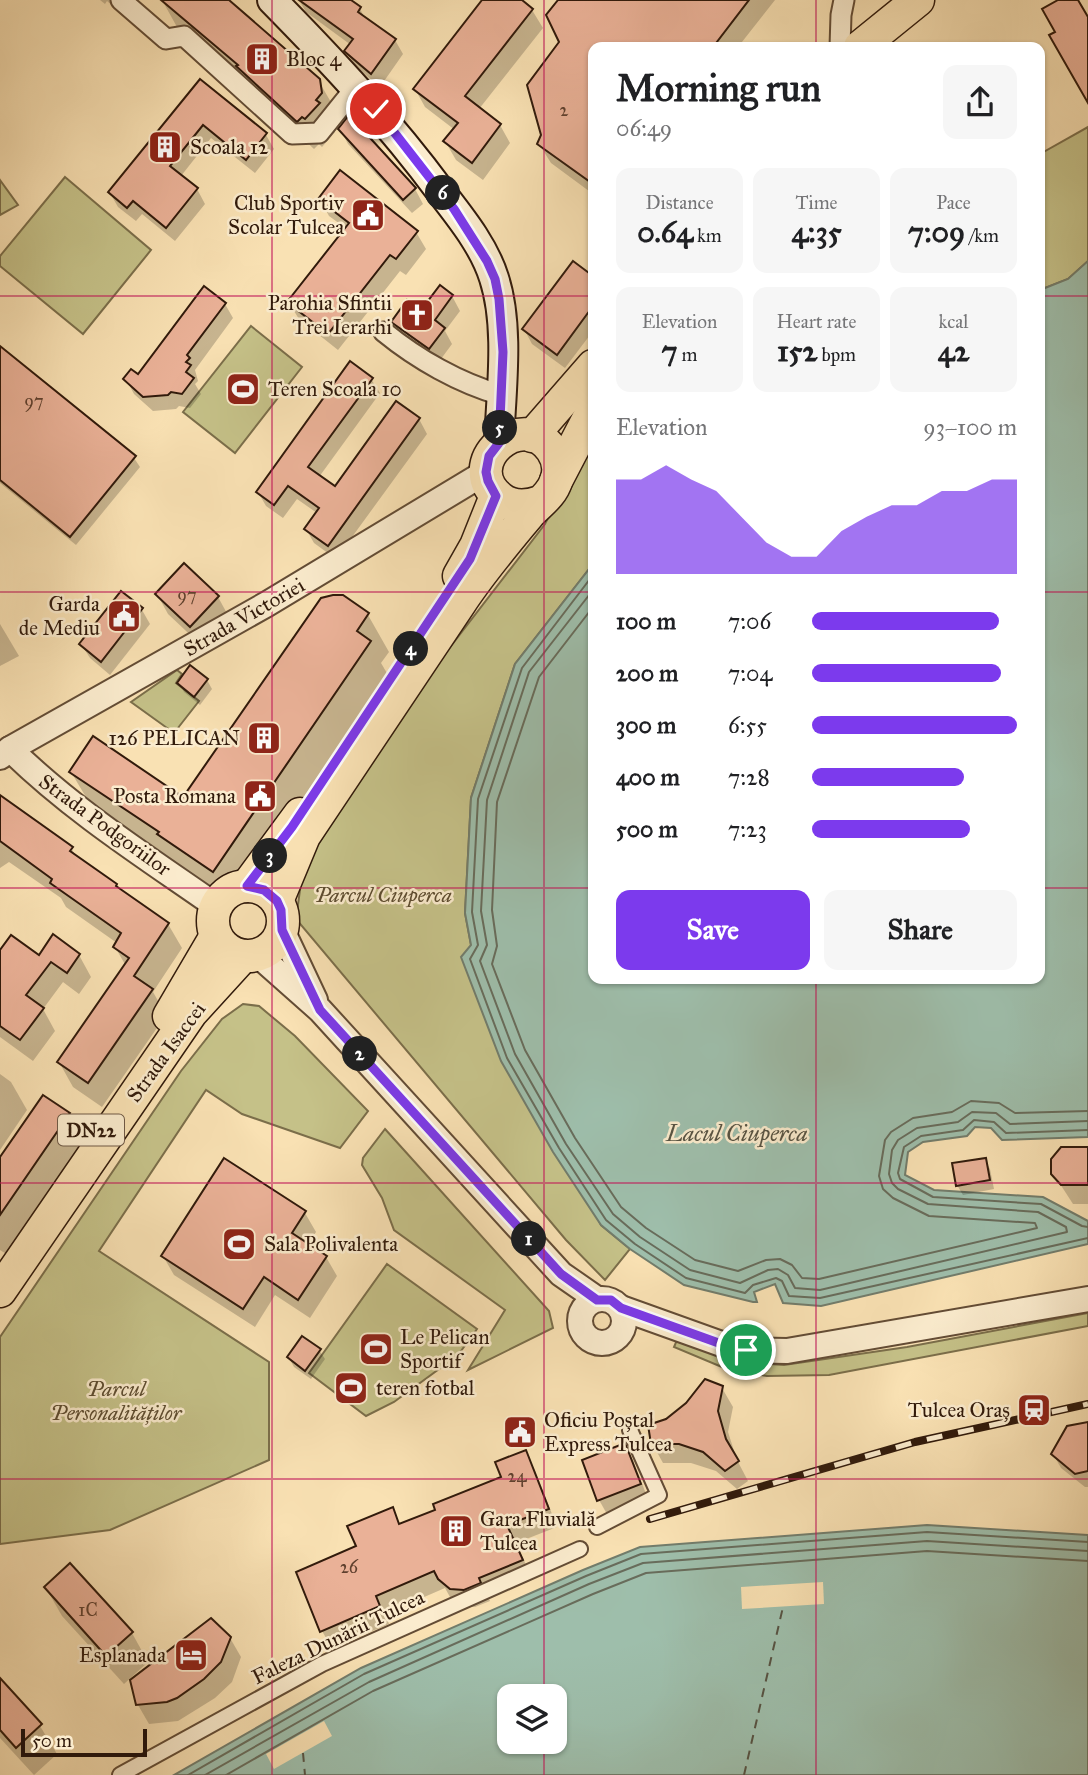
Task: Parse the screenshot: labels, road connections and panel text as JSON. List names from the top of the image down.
{
  "streets": {
    "main road": ["Strada Isaccei", "DN22"],
    "street": ["Strada Victoriei", "Strada Podgoriilor", "Faleza Dunării Tulcea"]
  },
  "crossings": [
    ["Strada Victoriei", "Strada Podgoriilor"],
    ["Strada Victoriei", "Strada Isaccei"],
    ["Strada Podgoriilor", "Strada Isaccei"]
  ],
  "water": ["Lacul Ciuperca"],
  "parks": ["Parcul Ciuperca", "Parcul Personalităților"],
  "places": {
    "building": [
      "Bloc 4",
      "Scoala 12",
      "126 PELICAN",
      "Gara Fluvială Tulcea"
    ],
    "public building": [
      "Club Sportiv Scolar Tulcea",
      "Garda de Mediu",
      "Posta Romana",
      "Oficiu Poștal Express Tulcea"
    ],
    "church": ["Parohia Sfintii Trei Ierarhi"],
    "sports": [
      "Teren Scoala 10",
      "Sala Polivalenta",
      "Le Pelican Sportif",
      "teren fotbal"
    ],
    "station": ["Tulcea Oraș"],
    "hotel": ["Esplanada"]
  },
  "house_numbers": [
    "2",
    "97",
    "97",
    "24",
    "26",
    "1C"
  ],
  "scale_bar": "50 m",
  "page": {
    "heading": ["Morning run", "06:49"],
    "stats": [
      ["Distance", "0.64 km"],
      ["Time", "4:35"],
      ["Pace", "7:09 /km"],
      ["Elevation", "7 m"],
      ["Heart rate", "152 bpm"],
      ["kcal", "42"]
    ],
    "pins": [
      "6",
      "5",
      "4",
      "3",
      "2",
      "1"
    ],
    "chart": ["Elevation", "93–100 m"],
    "list": [
      {
        "name": "100 m",
        "note": "7:06"
      },
      {
        "name": "200 m",
        "note": "7:04"
      },
      {
        "name": "300 m",
        "note": "6:55"
      },
      {
        "name": "400 m",
        "note": "7:28"
      },
      {
        "name": "500 m",
        "note": "7:23"
      }
    ],
    "buttons": ["Save", "Share"],
    "scale": "50 m"
  }
}
